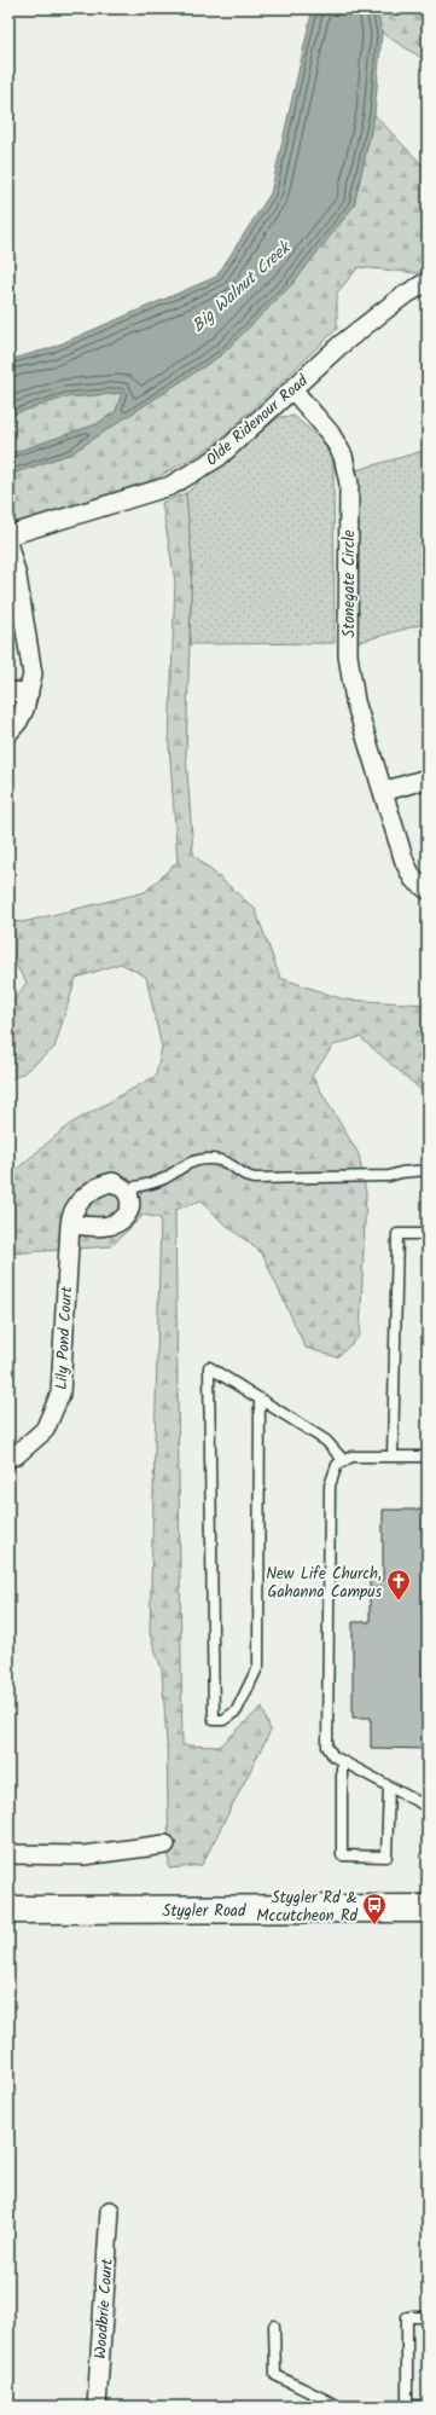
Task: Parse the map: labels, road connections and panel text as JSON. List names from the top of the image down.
{
  "streets": {
    "main road": ["Stygler Road"],
    "street": [
      "Olde Ridenour Road",
      "Stonegate Circle",
      "Lily Pond Court",
      "Woodbrie Court"
    ]
  },
  "crossings": [
    ["Olde Ridenour Road", "Stonegate Circle"]
  ],
  "water": ["Big Walnut Creek"],
  "places": {
    "church": ["New Life Church, Gahanna Campus"],
    "bus stop": ["Stygler Rd & Mccutcheon Rd"]
  }
}
